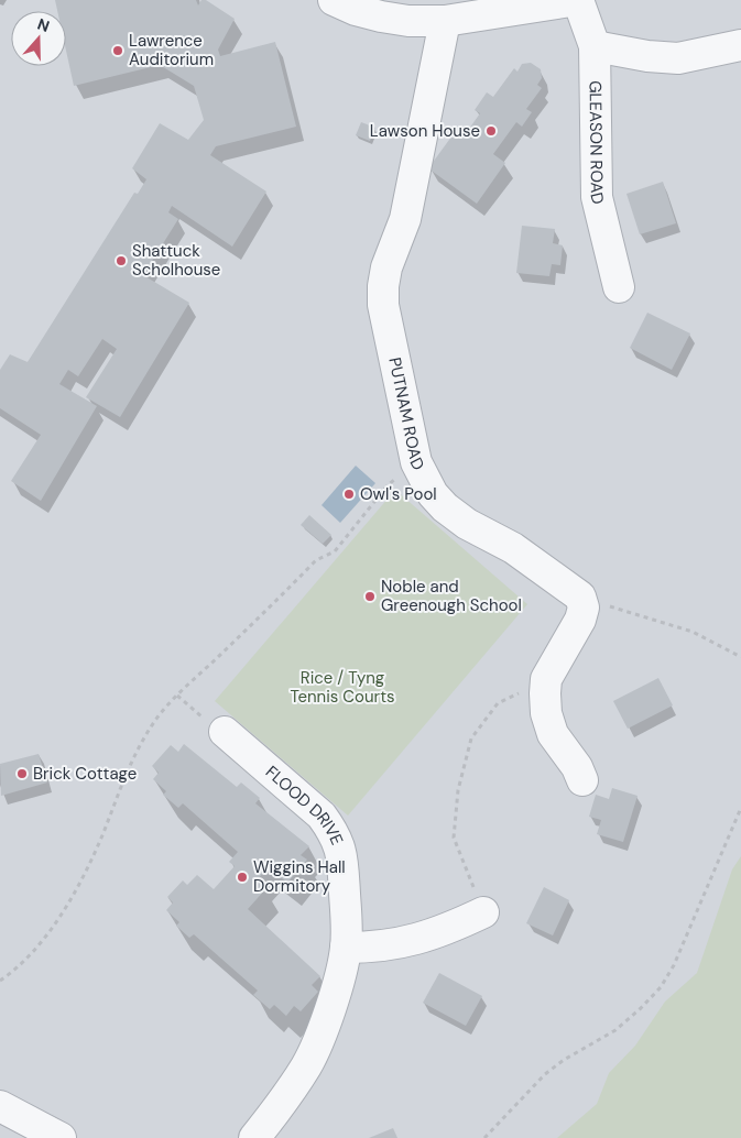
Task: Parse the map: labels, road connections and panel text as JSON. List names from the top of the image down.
{
  "streets": {
    "lane": ["GLEASON ROAD", "PUTNAM ROAD", "FLOOD DRIVE"]
  },
  "parks": ["Rice / Tyng Tennis Courts"],
  "places": [
    "Lawrence Auditorium",
    "Lawson House",
    "Shattuck Scholhouse",
    "Owl's Pool",
    "Noble and Greenough School",
    "Brick Cottage",
    "Wiggins Hall Dormitory"
  ],
  "north": "top"
}
